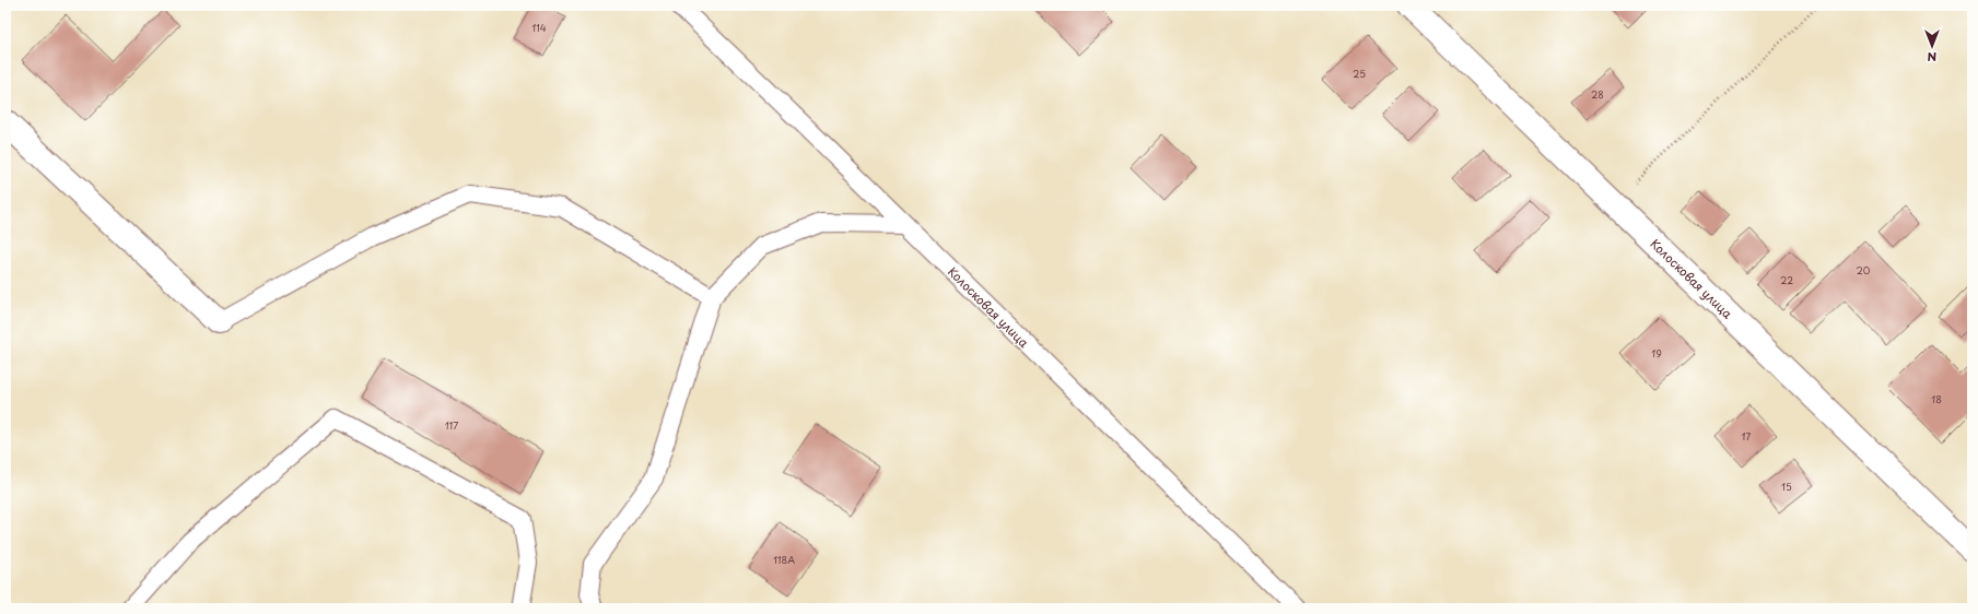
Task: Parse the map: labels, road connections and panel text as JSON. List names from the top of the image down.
{
  "streets": {
    "street": ["Колосковая улица"]
  },
  "house_numbers": [
    "114",
    "25",
    "28",
    "20",
    "22",
    "19",
    "18",
    "117",
    "17",
    "15",
    "118А"
  ],
  "north": "bottom"
}
